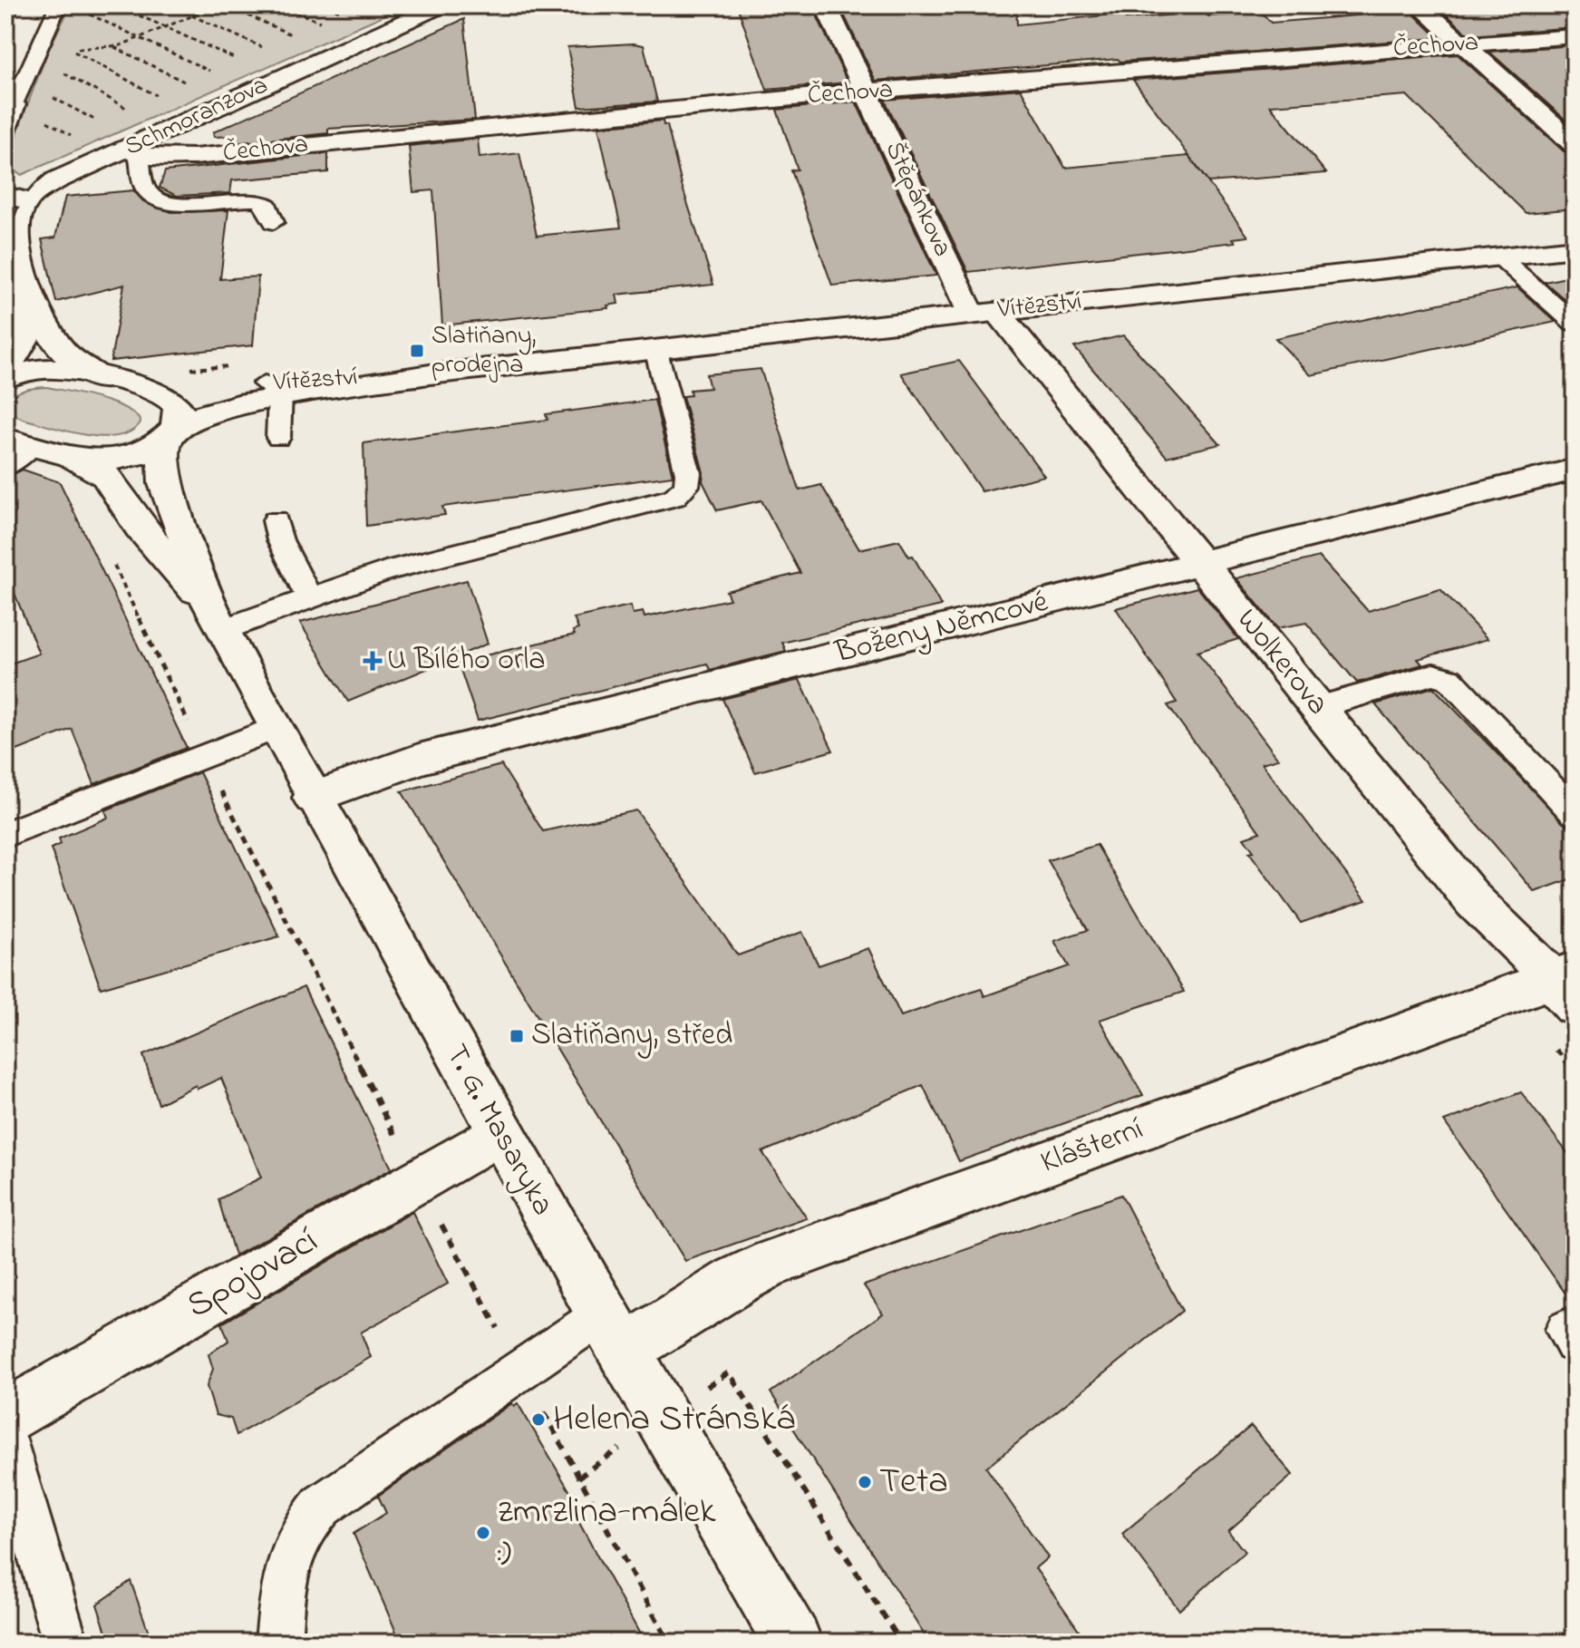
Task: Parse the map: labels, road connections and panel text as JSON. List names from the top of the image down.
{
  "streets": {
    "street": [
      "Čechova",
      "Schmoranzova",
      "Štěpánkova",
      "Vítězství",
      "Boženy Němcové",
      "Wolkerova",
      "T. G. Masaryka",
      "Klášterní",
      "Spojovací"
    ]
  },
  "crossings": [
    ["Čechova", "Schmoranzova"],
    ["Čechova", "Štěpánkova"],
    ["Schmoranzova", "Vítězství"],
    ["Schmoranzova", "T. G. Masaryka"],
    ["Štěpánkova", "Vítězství"],
    ["Štěpánkova", "Wolkerova"],
    ["Vítězství", "Wolkerova"],
    ["Vítězství", "T. G. Masaryka"],
    ["Boženy Němcové", "Wolkerova"],
    ["Boženy Němcové", "T. G. Masaryka"],
    ["Wolkerova", "Klášterní"],
    ["T. G. Masaryka", "Klášterní"],
    ["T. G. Masaryka", "Spojovací"]
  ],
  "places": {
    "transit": ["Slatiňany, prodejna", "Slatiňany, střed"],
    "health": ["U Bílého orla"],
    "other": ["Helena Stránská", "Teta", "zmrzlina-málek :)"]
  }
}
